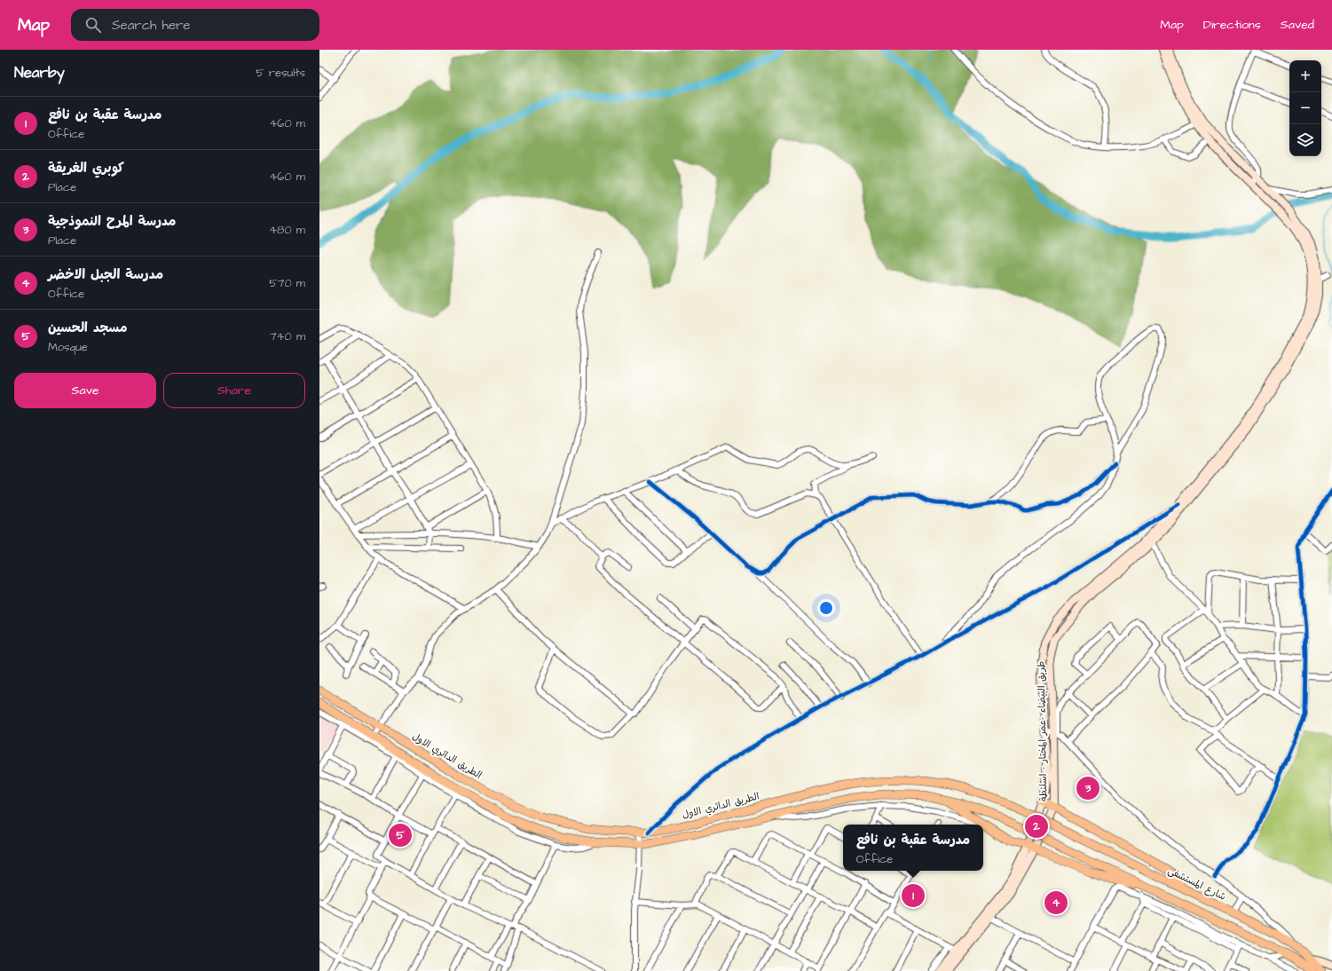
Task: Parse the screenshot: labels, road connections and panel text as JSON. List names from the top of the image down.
{
  "streets": {
    "main road": ["طريق البيضاء -عمر المختار - اسلنطة", "الطريق الدائري الاول", "شارع المستشفى"]
  },
  "crossings": [
    ["الطريق الدائري الاول", "شارع المستشفى"]
  ],
  "page": {
    "header": "Map",
    "search": "Search here",
    "nav": ["Map", "Directions", "Saved"],
    "heading": ["Nearby", "5 results"],
    "map_buttons": ["+", "−"],
    "list": [
      {
        "mark": "1",
        "name": "مدرسة عقبة بن نافع",
        "note": "Office",
        "value": "460 m"
      },
      {
        "mark": "2",
        "name": "كوبري الغريقة",
        "note": "Place",
        "value": "460 m"
      },
      {
        "mark": "3",
        "name": "مدرسة المرح النموذجية",
        "note": "Place",
        "value": "480 m"
      },
      {
        "mark": "4",
        "name": "مدرسة الجبل الاخضر",
        "note": "Office",
        "value": "570 m"
      },
      {
        "mark": "5",
        "name": "مسجد الحسين",
        "note": "Mosque",
        "value": "740 m"
      }
    ],
    "buttons": ["Save", "Share"],
    "pins": [
      "3",
      "2",
      "5",
      "1",
      "4"
    ],
    "popup": ["مدرسة عقبة بن نافع", "Office"]
  }
}
